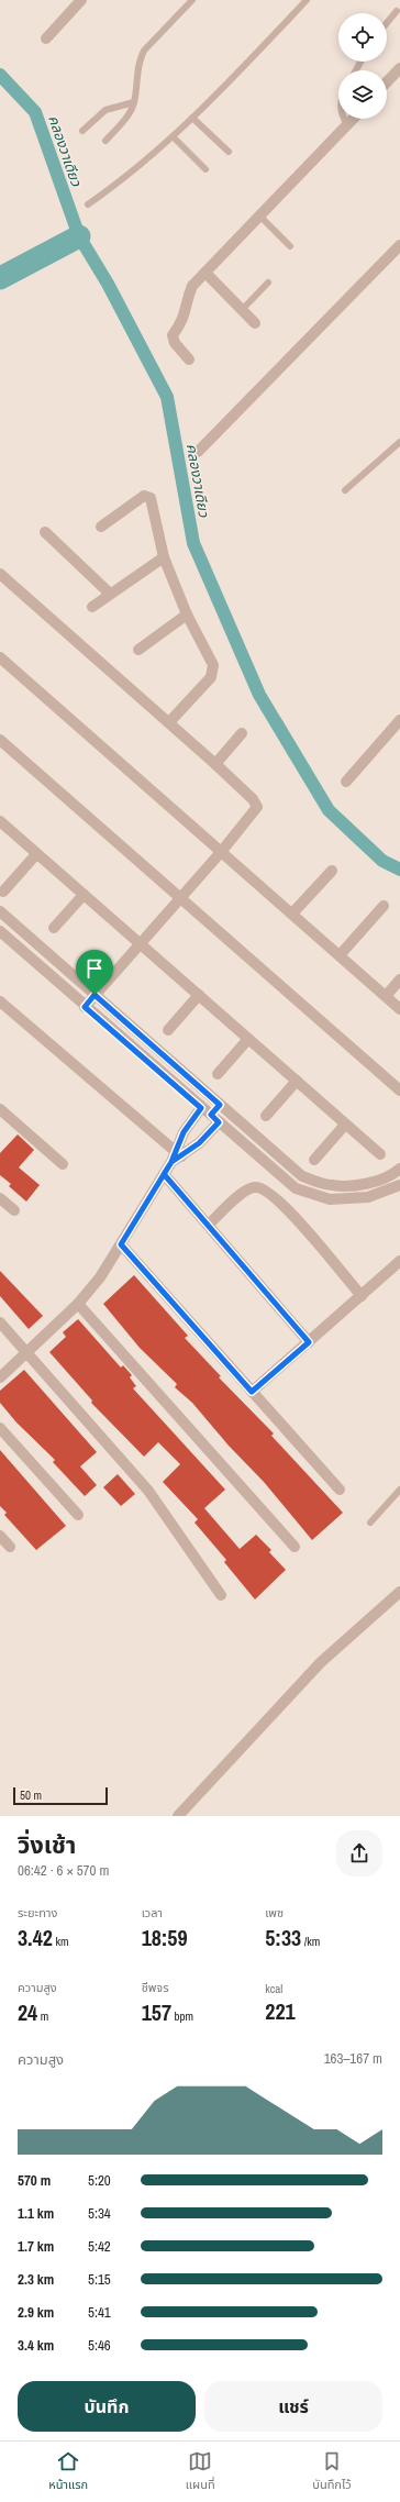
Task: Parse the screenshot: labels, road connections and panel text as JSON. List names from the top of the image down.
{
  "water": ["คลองวาเดียว"],
  "scale_bar": "50 m",
  "page": {
    "scale": "50 m",
    "heading": ["วิ่งเช้า", "06:42 · 6 × 570 m"],
    "stats": [
      ["ระยะทาง", "3.42 km"],
      ["เวลา", "18:59"],
      ["เพซ", "5:33 /km"],
      ["ความสูง", "24 m"],
      ["ชีพจร", "157 bpm"],
      ["kcal", "221"]
    ],
    "chart": ["ความสูง", "163–167 m"],
    "list": [
      {
        "name": "570 m",
        "note": "5:20"
      },
      {
        "name": "1.1 km",
        "note": "5:34"
      },
      {
        "name": "1.7 km",
        "note": "5:42"
      },
      {
        "name": "2.3 km",
        "note": "5:15"
      },
      {
        "name": "2.9 km",
        "note": "5:41"
      },
      {
        "name": "3.4 km",
        "note": "5:46"
      }
    ],
    "buttons": ["บันทึก", "แชร์"],
    "tabs": ["หน้าแรก", "แผนที่", "บันทึกไว้"]
  }
}
